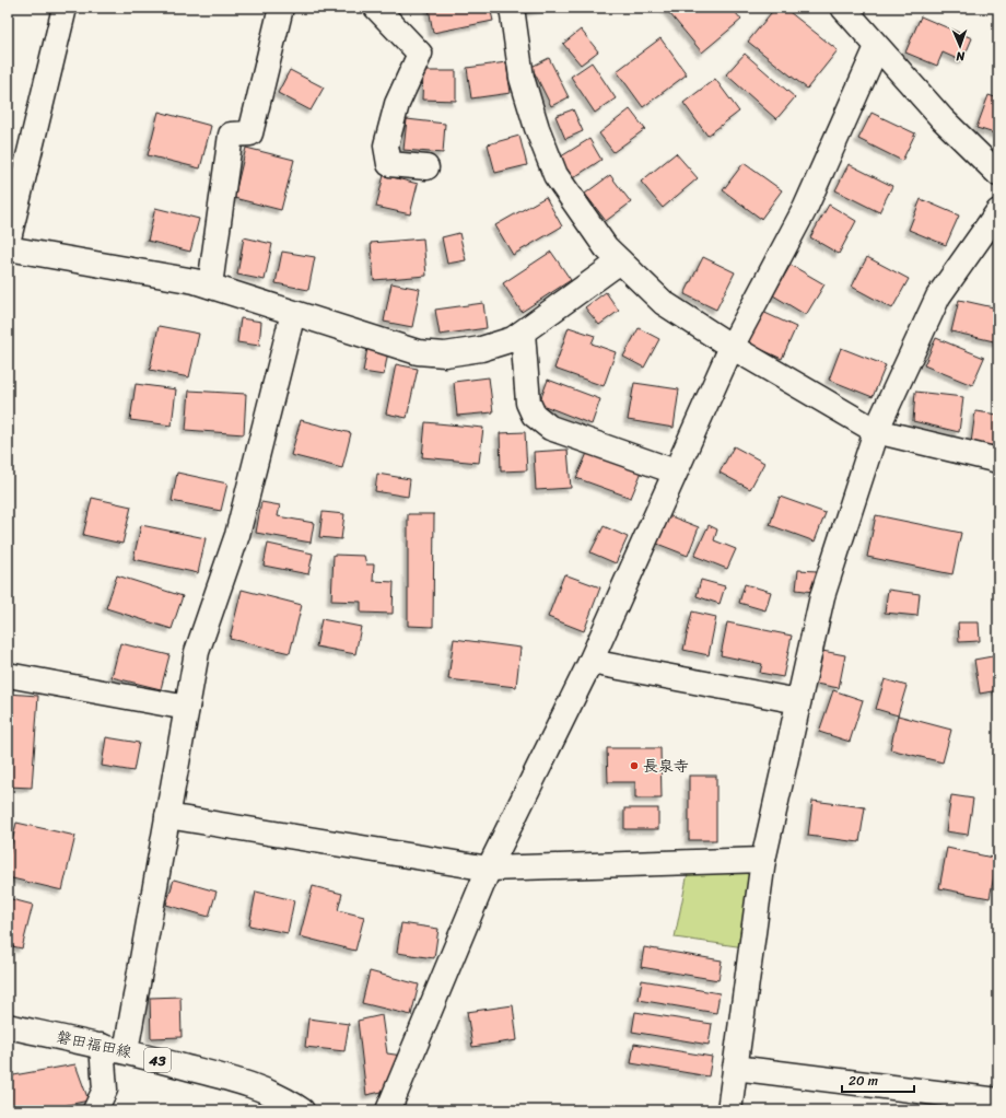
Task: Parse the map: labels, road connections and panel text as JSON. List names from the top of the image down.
{
  "streets": {
    "street": ["磐田福田線", "43"]
  },
  "places": ["長泉寺"],
  "scale_bar": "20 m",
  "north": "bottom"
}
